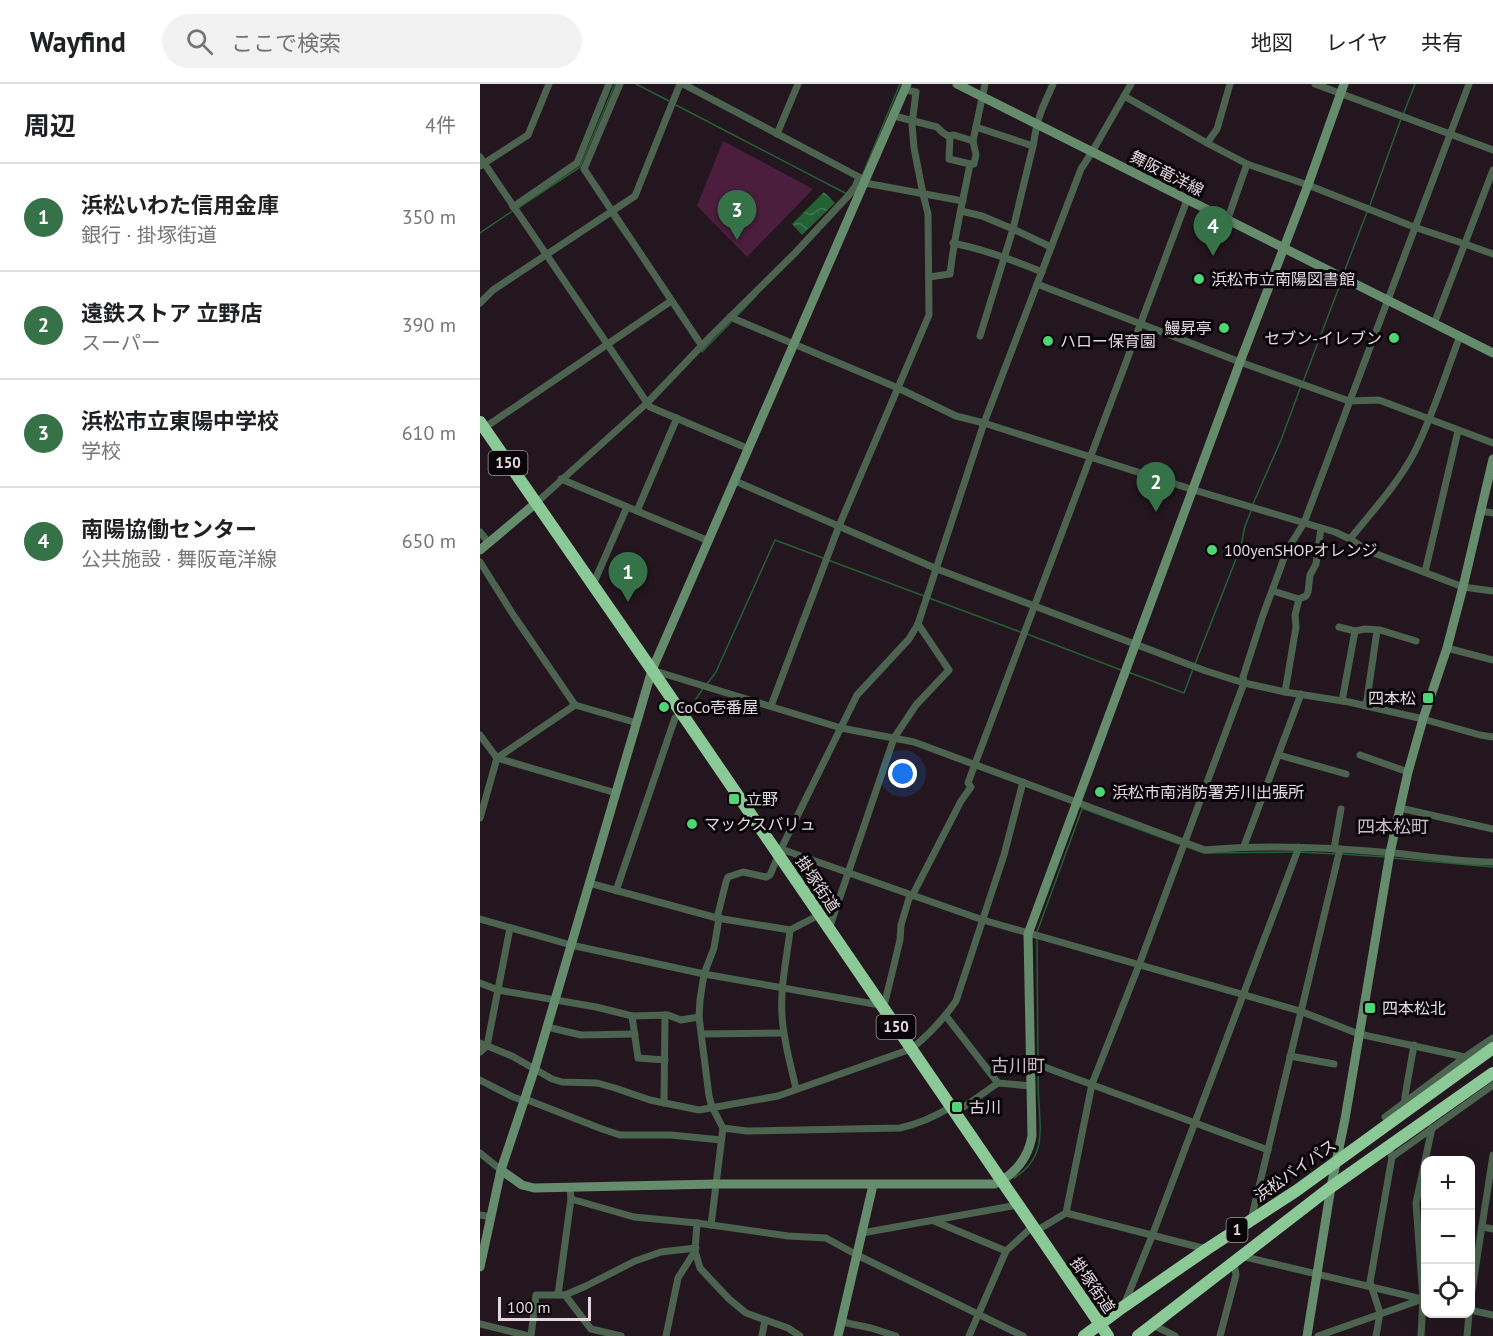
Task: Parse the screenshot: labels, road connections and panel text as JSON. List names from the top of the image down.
{
  "streets": {
    "highway": [
      "150",
      "掛塚街道",
      "浜松バイパス",
      "1"
    ],
    "street": ["舞阪竜洋線"]
  },
  "crossings": [
    ["掛塚街道", "浜松バイパス"]
  ],
  "districts": ["四本松町", "古川町"],
  "places": {
    "other": [
      "浜松市立南陽図書館",
      "鰻昇亭",
      "セブン-イレブン",
      "ハロー保育園",
      "100yenSHOPオレンジ",
      "CoCo壱番屋",
      "浜松市南消防署芳川出張所",
      "マックスバリュ"
    ],
    "transit": [
      "四本松",
      "立野",
      "四本松北",
      "古川"
    ]
  },
  "scale_bar": "100 m",
  "page": {
    "header": "Wayfind",
    "search": "ここで検索",
    "nav": ["地図", "レイヤ", "共有"],
    "heading": ["周辺", "4件"],
    "list": [
      {
        "mark": "1",
        "name": "浜松いわた信用金庫",
        "note": "銀行 · 掛塚街道",
        "value": "350 m"
      },
      {
        "mark": "2",
        "name": "遠鉄ストア 立野店",
        "note": "スーパー",
        "value": "390 m"
      },
      {
        "mark": "3",
        "name": "浜松市立東陽中学校",
        "note": "学校",
        "value": "610 m"
      },
      {
        "mark": "4",
        "name": "南陽協働センター",
        "note": "公共施設 · 舞阪竜洋線",
        "value": "650 m"
      }
    ],
    "pins": [
      "3",
      "4",
      "2",
      "1"
    ],
    "map_buttons": ["+", "−"],
    "scale": "100 m"
  }
}
